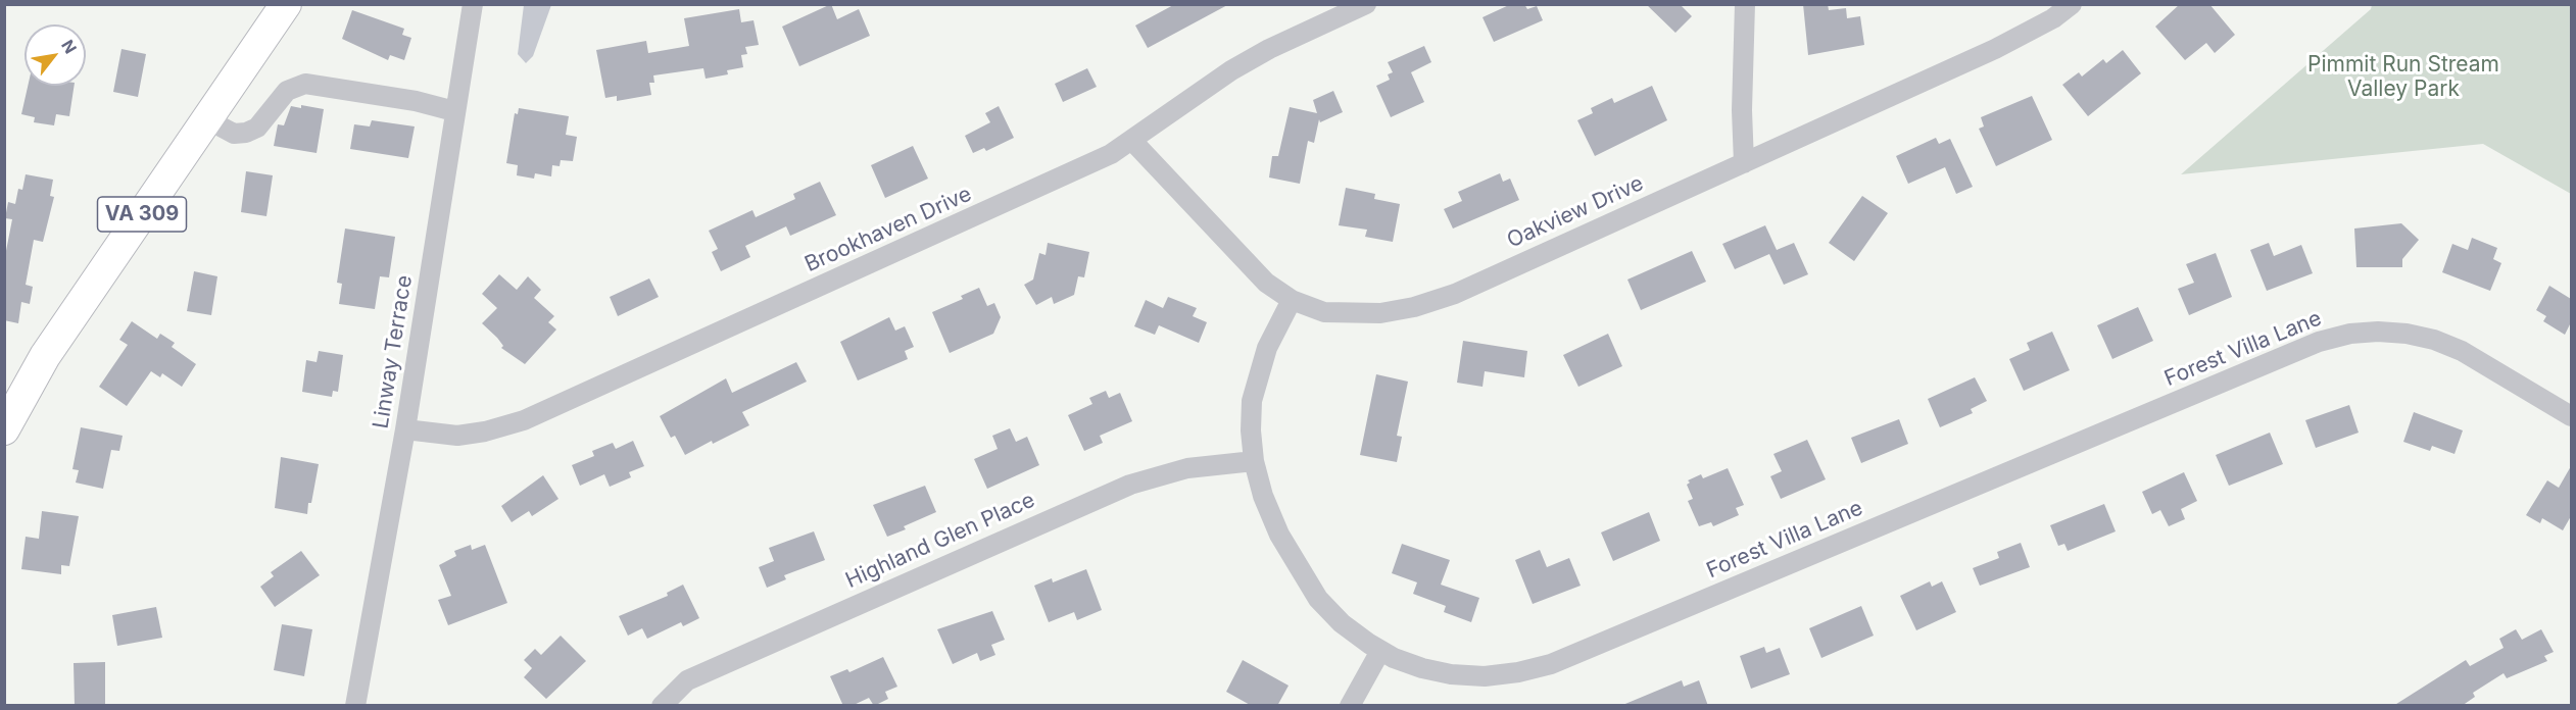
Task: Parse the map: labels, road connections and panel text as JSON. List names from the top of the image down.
{
  "streets": {
    "main road": ["VA 309"],
    "street": [
      "Oakview Drive",
      "Brookhaven Drive",
      "Forest Villa Lane",
      "Linway Terrace",
      "Highland Glen Place"
    ]
  },
  "crossings": [
    ["Oakview Drive", "Brookhaven Drive"],
    ["Oakview Drive", "Forest Villa Lane"],
    ["Brookhaven Drive", "Linway Terrace"],
    ["Forest Villa Lane", "Highland Glen Place"]
  ],
  "parks": ["Pimmit Run Stream Valley Park"],
  "north": "top right"
}
